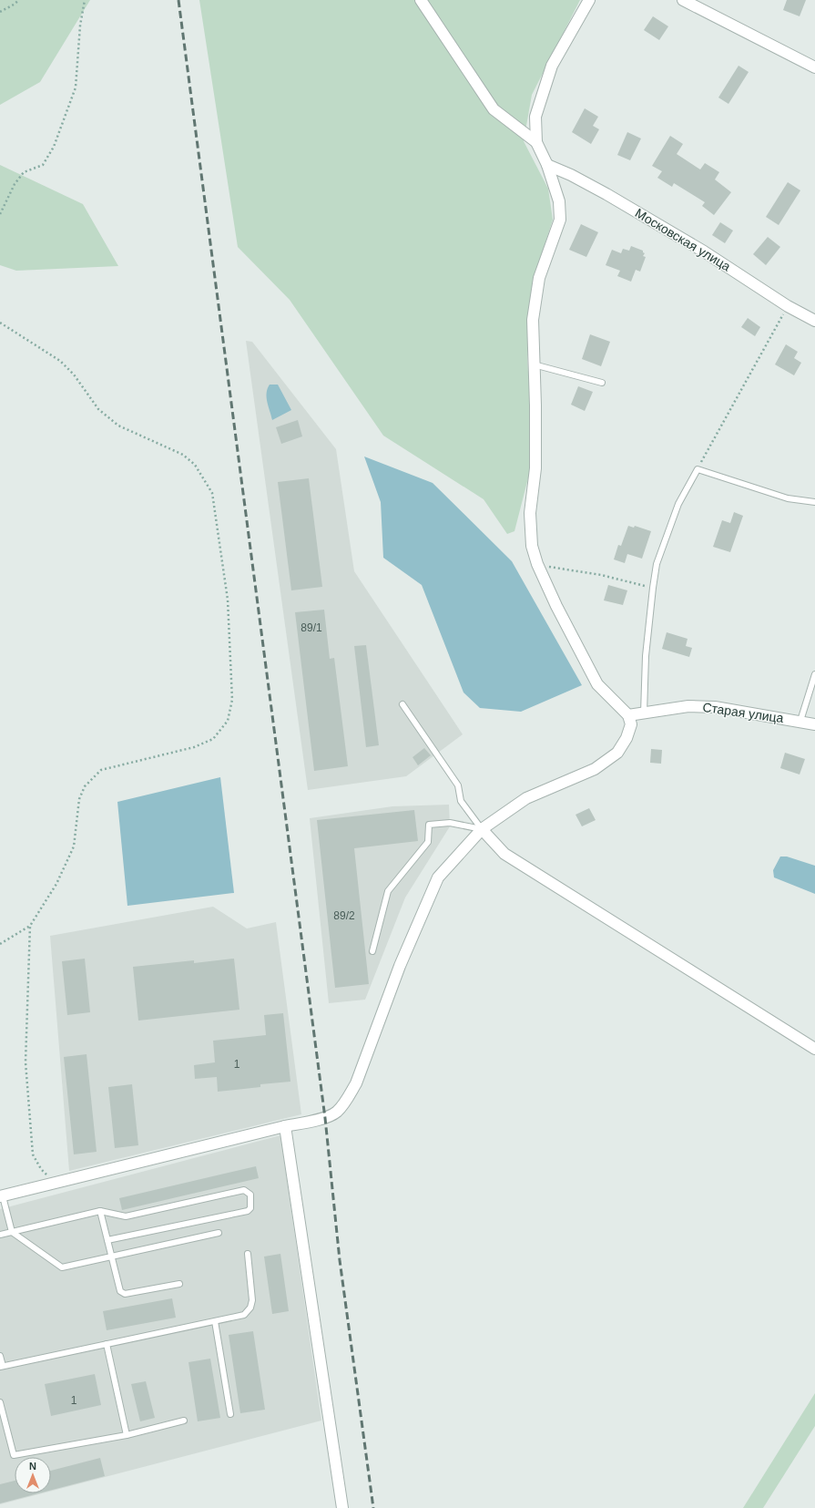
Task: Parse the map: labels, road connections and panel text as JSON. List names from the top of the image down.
{
  "streets": {
    "street": ["Московская улица", "Старая улица"]
  },
  "house_numbers": [
    "89/1",
    "89/2",
    "1",
    "1"
  ],
  "north": "top"
}
